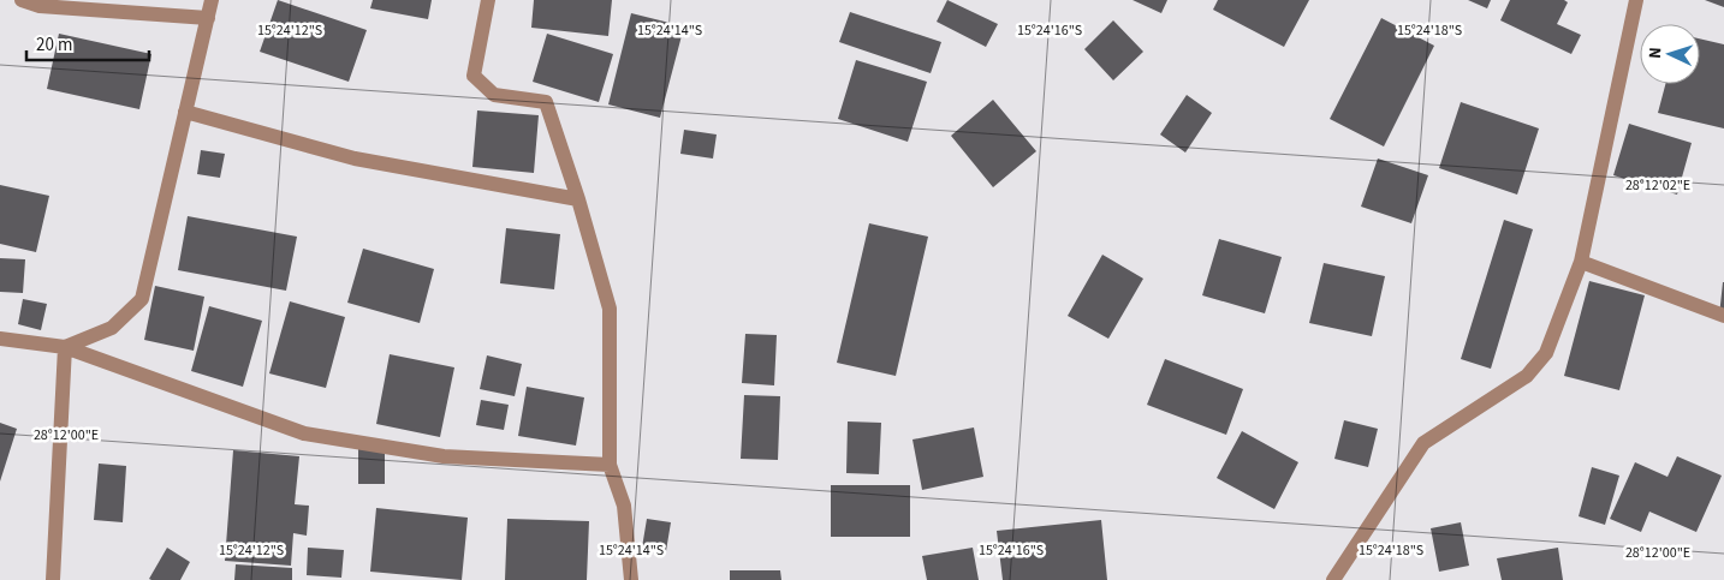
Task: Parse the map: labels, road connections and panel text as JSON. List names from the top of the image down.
{
  "scale_bar": "20 m",
  "north": "left",
  "coordinates": [
    "15°24'12\"S",
    "15°24'14\"S",
    "15°24'16\"S",
    "15°24'18\"S",
    "28°12'02\"E",
    "28°12'00\"E"
  ]
}
